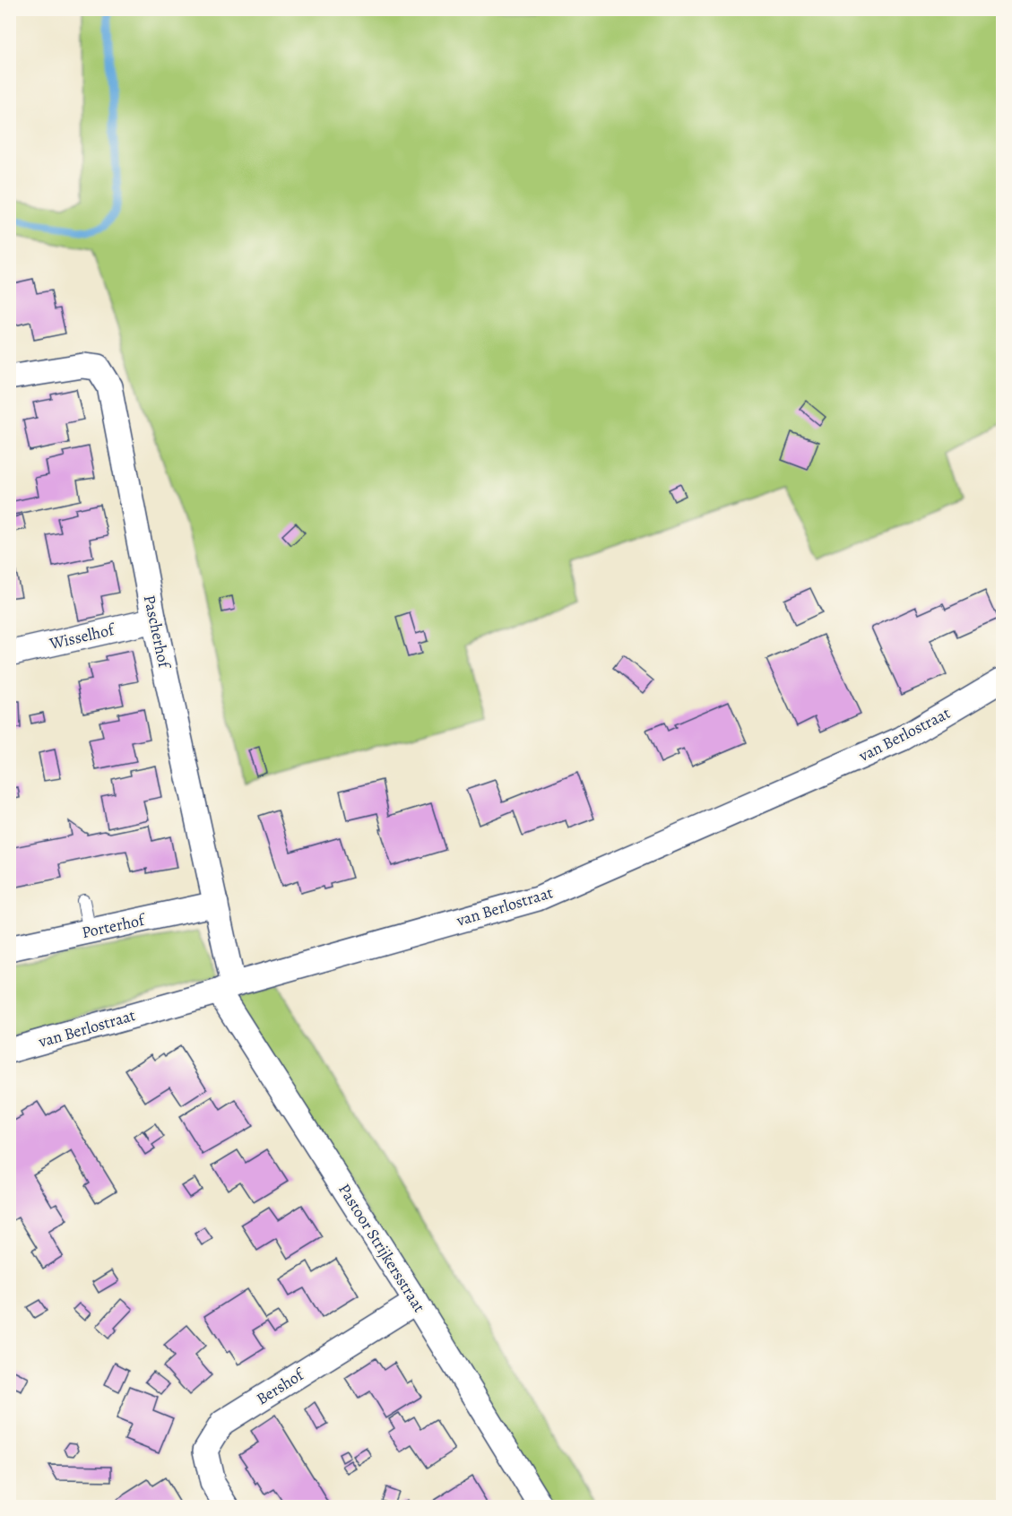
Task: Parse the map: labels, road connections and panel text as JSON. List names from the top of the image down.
{
  "streets": {
    "street": [
      "Pascherhof",
      "Wisselhof",
      "van Berlostraat",
      "Porterhof",
      "Pastoor Strijkersstraat",
      "Bershof"
    ]
  },
  "crossings": [
    ["Pascherhof", "Wisselhof"],
    ["Pascherhof", "van Berlostraat"],
    ["Pascherhof", "Porterhof"],
    ["Pascherhof", "Pastoor Strijkersstraat"],
    ["van Berlostraat", "Pastoor Strijkersstraat"],
    ["Pastoor Strijkersstraat", "Bershof"]
  ]
}
